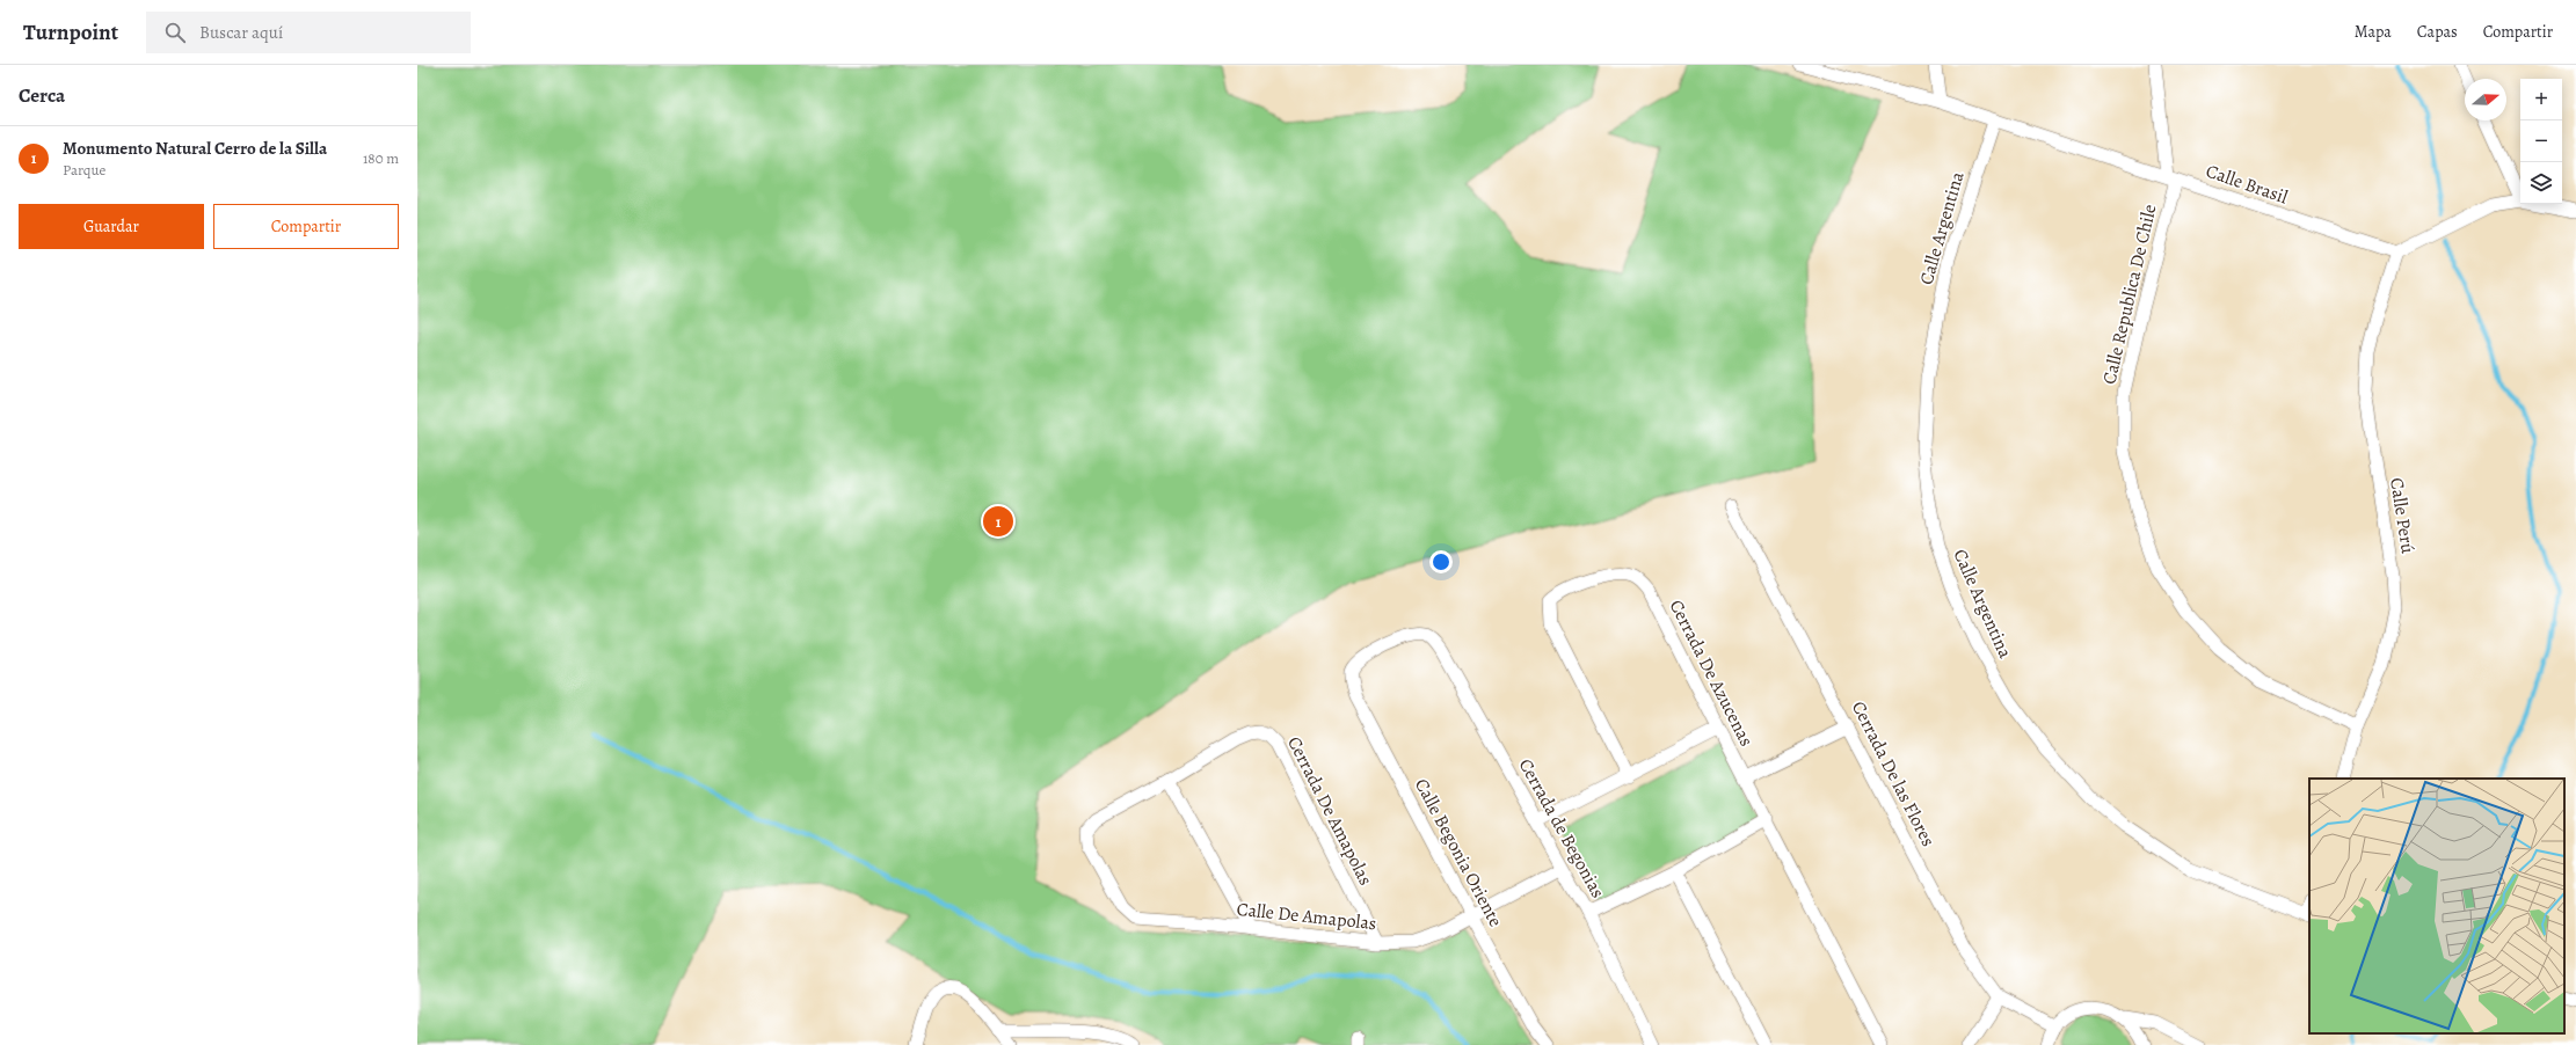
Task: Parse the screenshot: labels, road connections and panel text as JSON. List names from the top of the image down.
{
  "streets": {
    "street": [
      "Calle Brasil",
      "Calle Argentina",
      "Calle Republica De Chile",
      "Calle Perú",
      "Cerrada De Azucenas",
      "Cerrada De las Flores",
      "Cerrada De Amapolas",
      "Cerrada de Begonias",
      "Calle Begonia Oriente",
      "Calle De Amapolas"
    ]
  },
  "crossings": [
    ["Calle Brasil", "Calle Argentina"],
    ["Calle Brasil", "Calle Republica De Chile"],
    ["Calle Brasil", "Calle Perú"],
    ["Calle Republica De Chile", "Calle Perú"],
    ["Cerrada De Amapolas", "Calle De Amapolas"],
    ["Cerrada de Begonias", "Calle Begonia Oriente"],
    ["Cerrada de Begonias", "Calle De Amapolas"],
    ["Calle Begonia Oriente", "Calle De Amapolas"]
  ],
  "north": "right",
  "page": {
    "header": "Turnpoint",
    "search": "Buscar aquí",
    "nav": ["Mapa", "Capas", "Compartir"],
    "heading": "Cerca",
    "map_buttons": ["+", "−"],
    "list": [
      {
        "mark": "1",
        "name": "Monumento Natural Cerro de la Silla",
        "note": "Parque",
        "value": "180 m"
      }
    ],
    "buttons": ["Guardar", "Compartir"],
    "pins": "1"
  }
}
